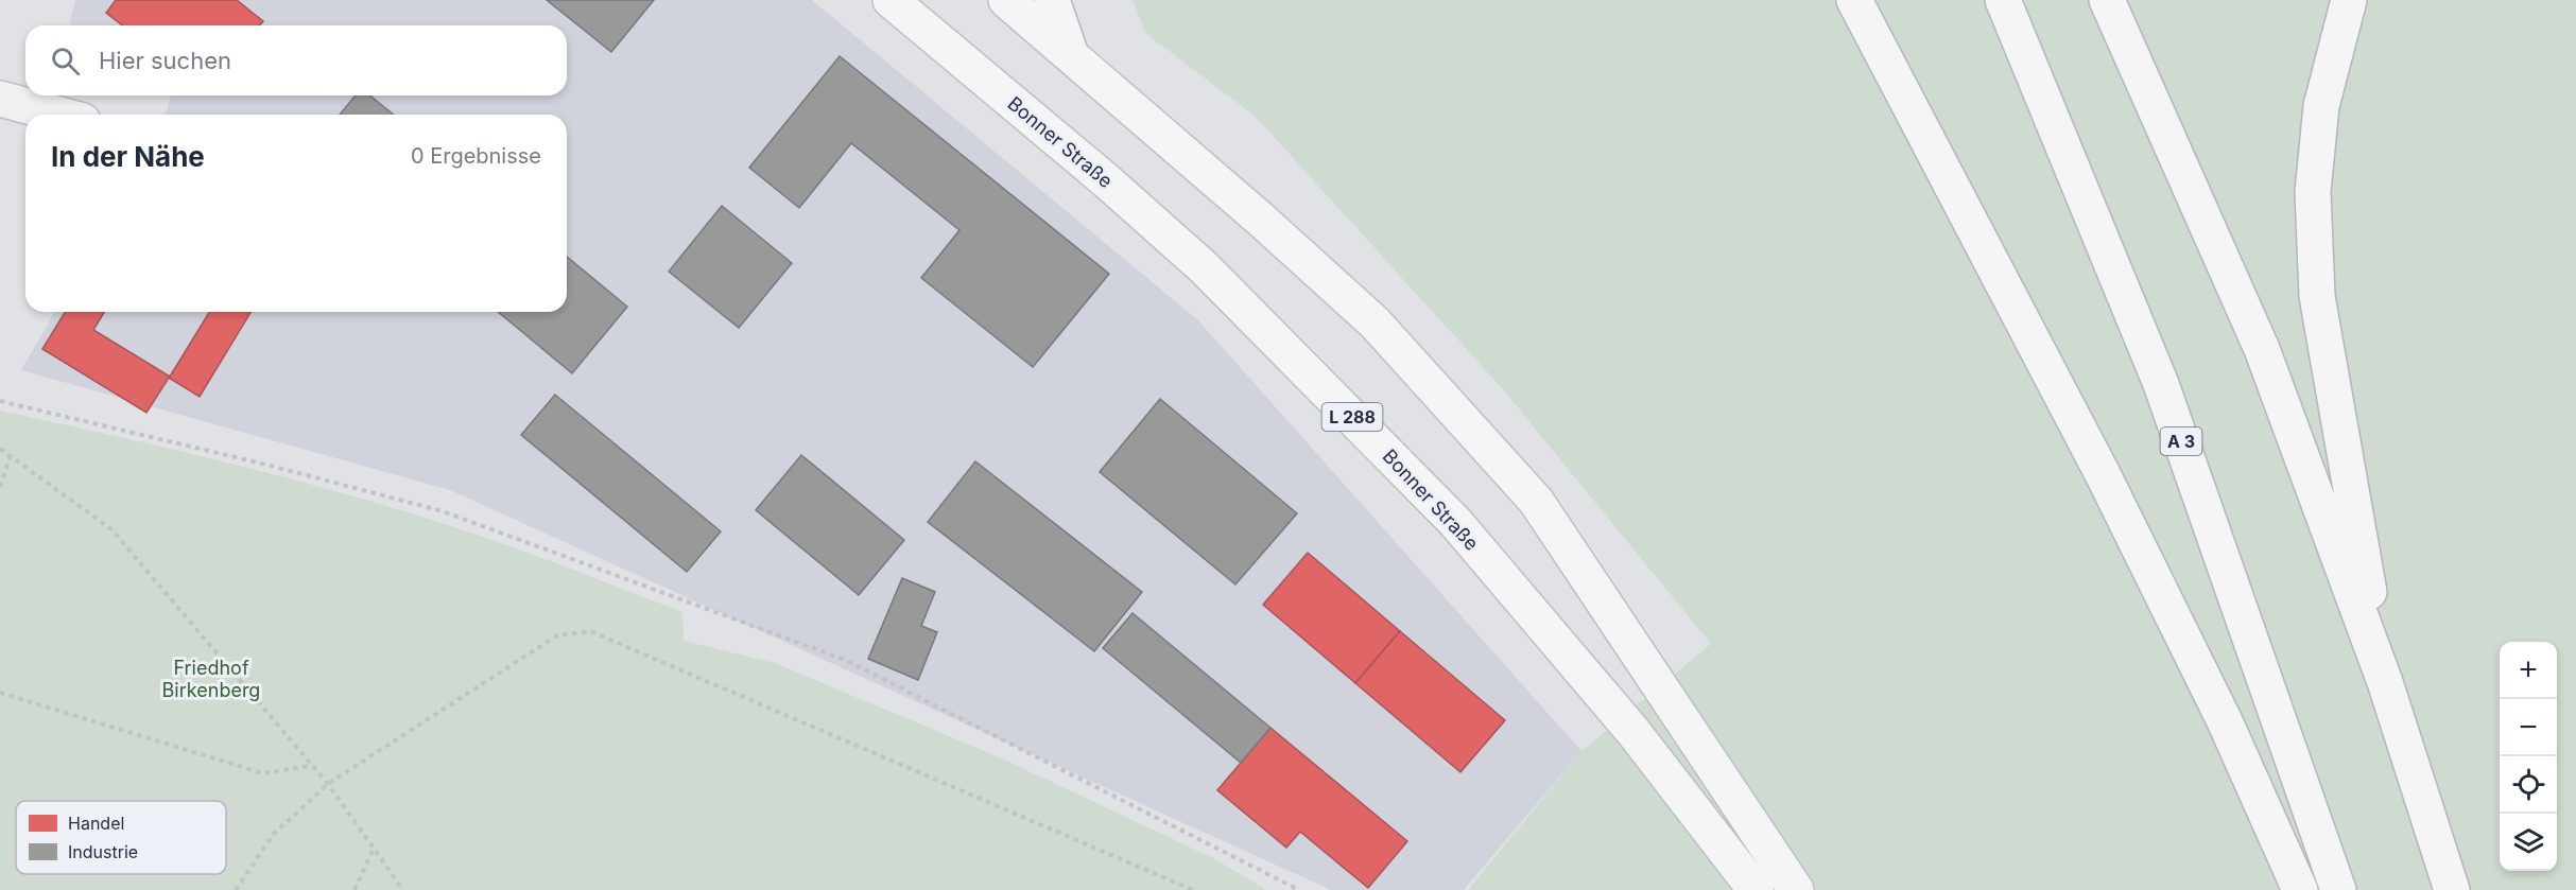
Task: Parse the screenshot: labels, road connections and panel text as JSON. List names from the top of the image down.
{
  "streets": {
    "main road": ["Bonner Straße", "L 288", "A 3"]
  },
  "parks": ["Friedhof Birkenberg"],
  "legend": ["Handel", "Industrie"],
  "page": {
    "search": "Hier suchen",
    "heading": ["In der Nähe", "0 Ergebnisse"],
    "map_buttons": ["+", "−"]
  }
}
